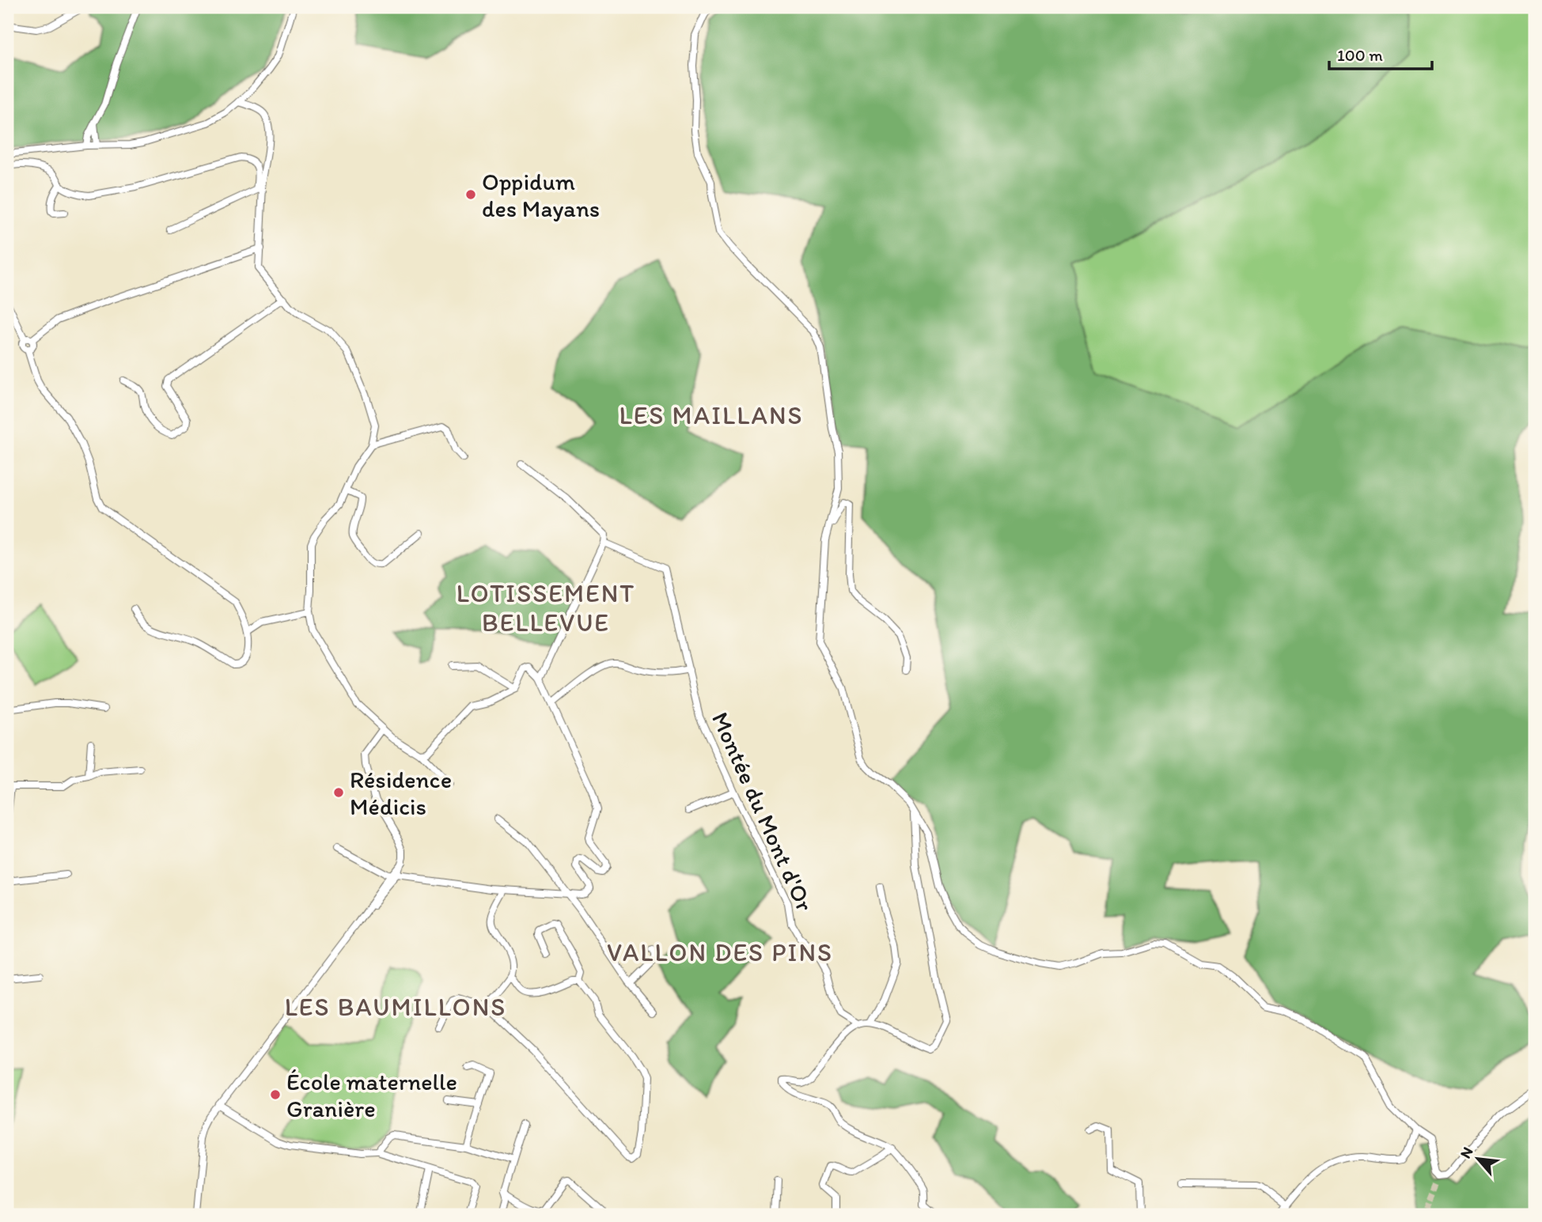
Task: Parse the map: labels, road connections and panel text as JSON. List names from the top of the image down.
{
  "streets": {
    "street": ["Montée du Mont d'Or"]
  },
  "districts": [
    "LES MAILLANS",
    "LOTISSEMENT BELLEVUE",
    "VALLON DES PINS",
    "LES BAUMILLONS"
  ],
  "places": ["Oppidum des Mayans", "Résidence Médicis", "École maternelle Granière"],
  "scale_bar": "100 m",
  "north": "top left"
}
